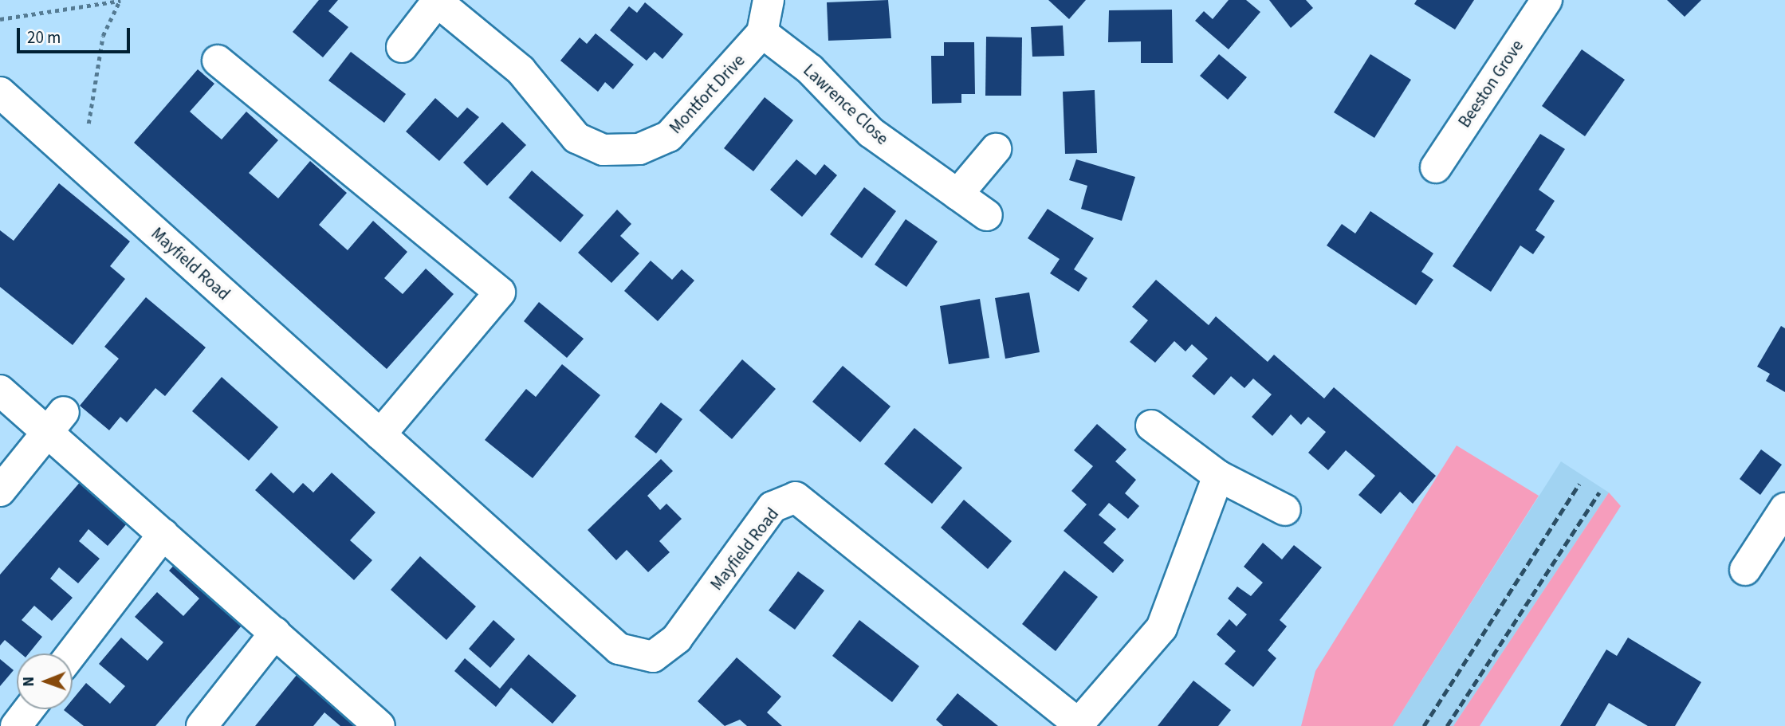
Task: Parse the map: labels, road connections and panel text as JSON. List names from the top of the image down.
{
  "streets": {
    "street": [
      "Beeston Grove",
      "Montfort Drive",
      "Lawrence Close",
      "Mayfield Road"
    ]
  },
  "crossings": [
    ["Montfort Drive", "Lawrence Close"]
  ],
  "scale_bar": "20 m",
  "north": "left"
}
